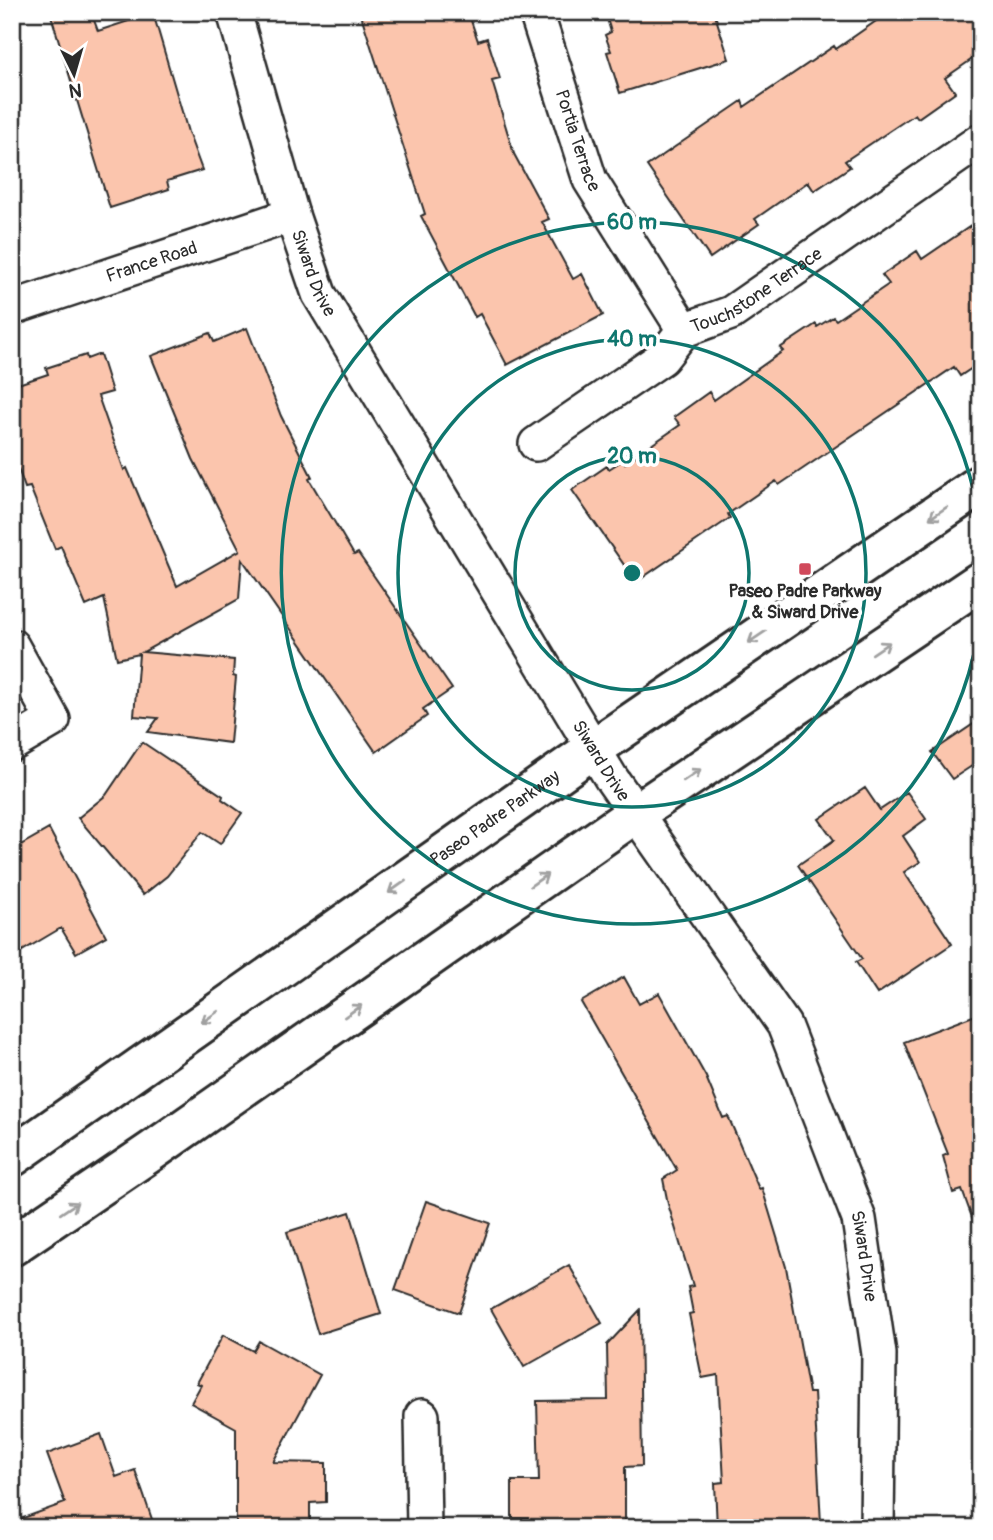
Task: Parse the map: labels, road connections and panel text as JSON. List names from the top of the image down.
{
  "streets": {
    "main road": ["Paseo Padre Parkway"],
    "street": [
      "Portia Terrace",
      "France Road",
      "Siward Drive",
      "Touchstone Terrace"
    ]
  },
  "crossings": [
    ["Portia Terrace", "Touchstone Terrace"],
    ["France Road", "Siward Drive"],
    ["Siward Drive", "Paseo Padre Parkway"]
  ],
  "places": {
    "transit": ["Paseo Padre Parkway & Siward Drive"]
  },
  "north": "bottom",
  "rings": ["60 m", "40 m", "20 m"]
}
